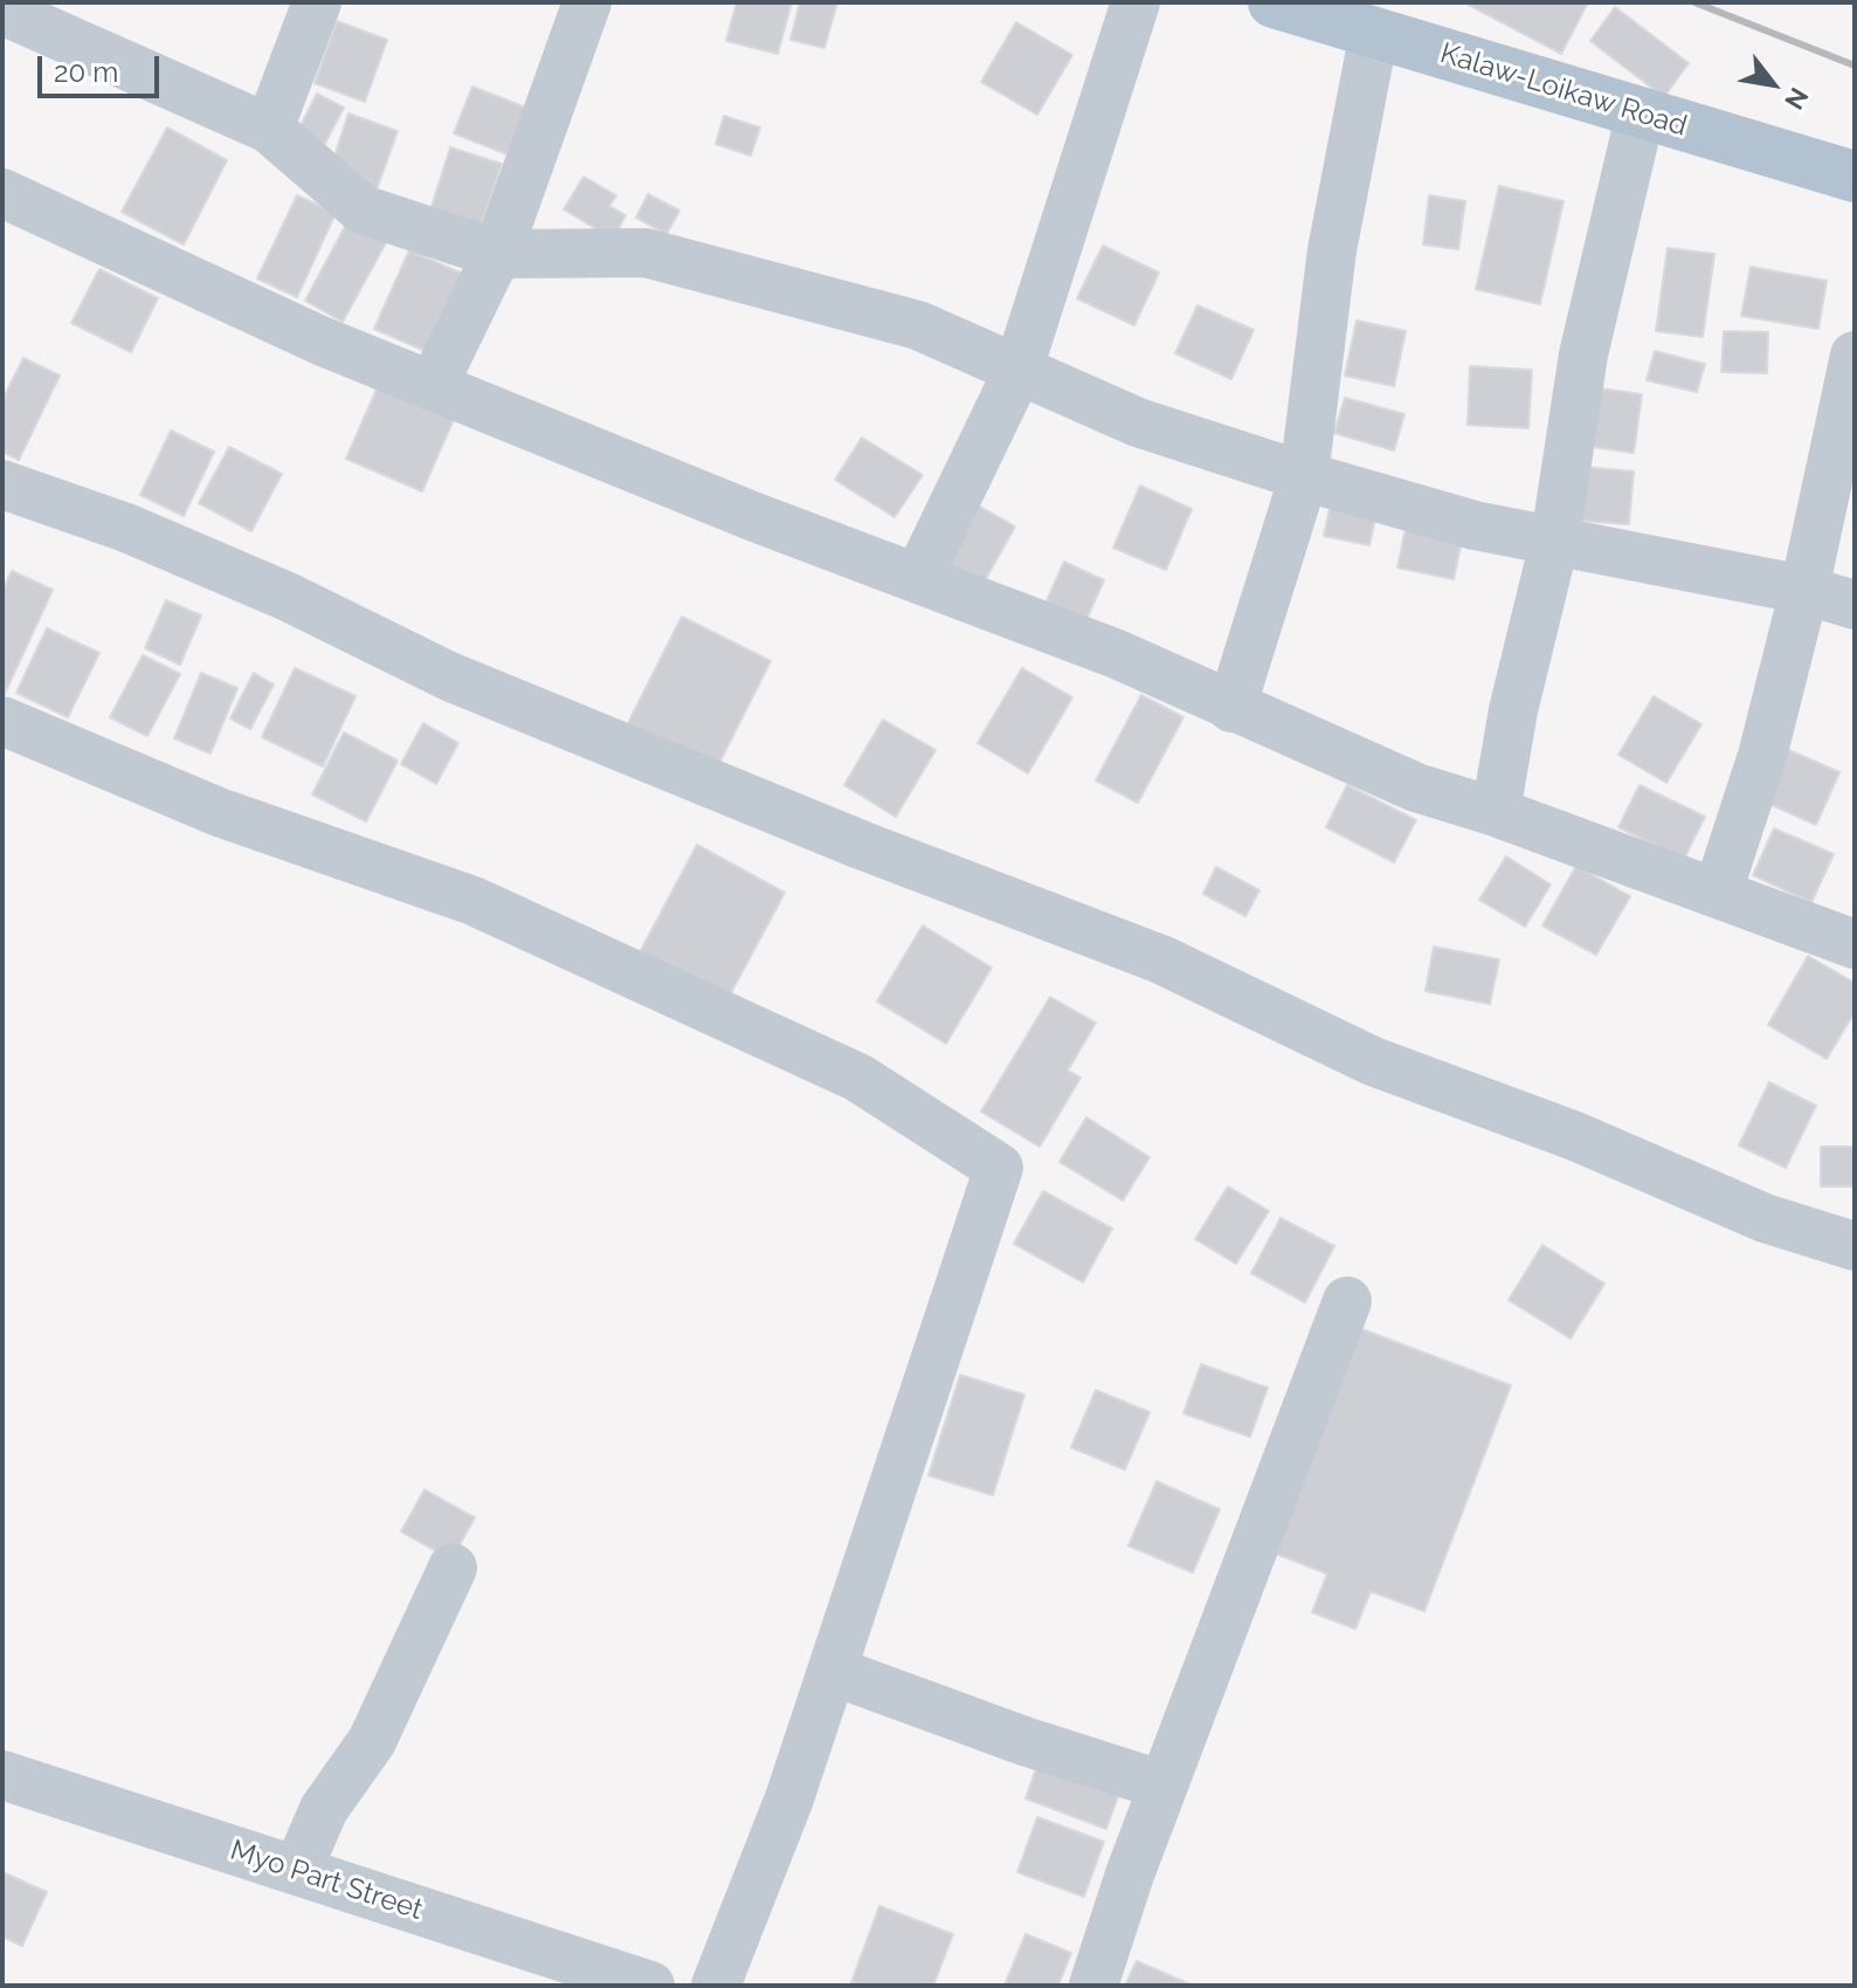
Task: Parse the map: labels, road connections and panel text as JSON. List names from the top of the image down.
{
  "streets": {
    "main road": ["Kalaw-Loikaw Road"],
    "street": ["Myo Part Street"]
  },
  "scale_bar": "20 m",
  "north": "bottom right"
}
